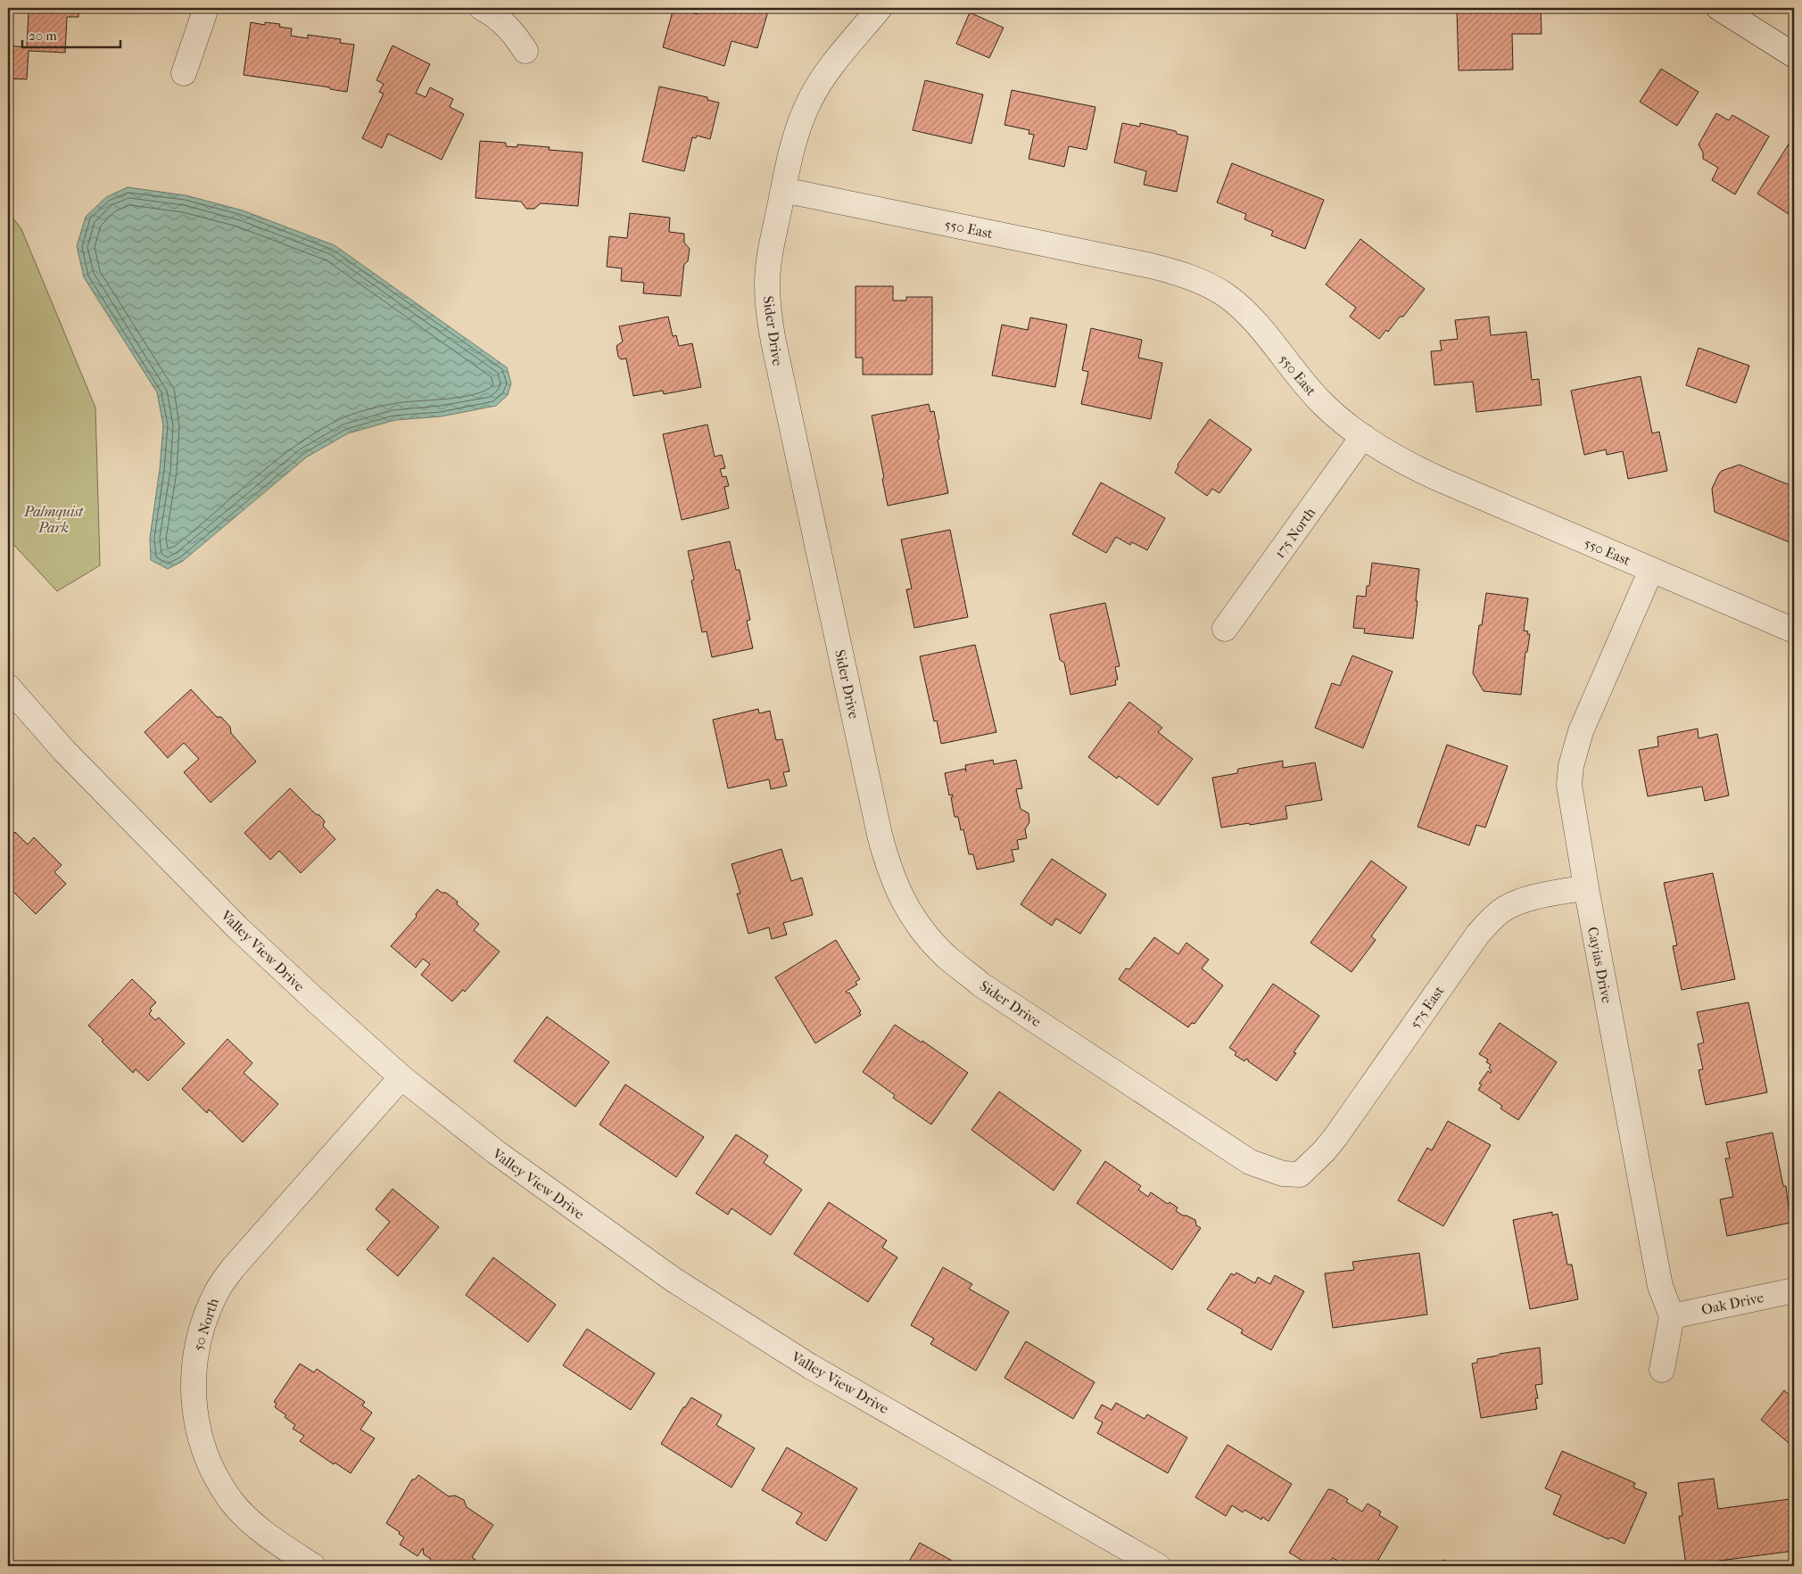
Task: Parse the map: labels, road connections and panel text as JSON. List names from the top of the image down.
{
  "streets": {
    "street": [
      "550 East",
      "Sider Drive",
      "175 North",
      "Valley View Drive",
      "Cayias Drive",
      "575 East",
      "Oak Drive",
      "50 North"
    ]
  },
  "crossings": [
    ["550 East", "Sider Drive"],
    ["550 East", "175 North"],
    ["550 East", "Cayias Drive"],
    ["Sider Drive", "575 East"],
    ["Valley View Drive", "50 North"],
    ["Cayias Drive", "575 East"],
    ["Cayias Drive", "Oak Drive"]
  ],
  "parks": ["Palmquist Park"],
  "scale_bar": "20 m"
}
